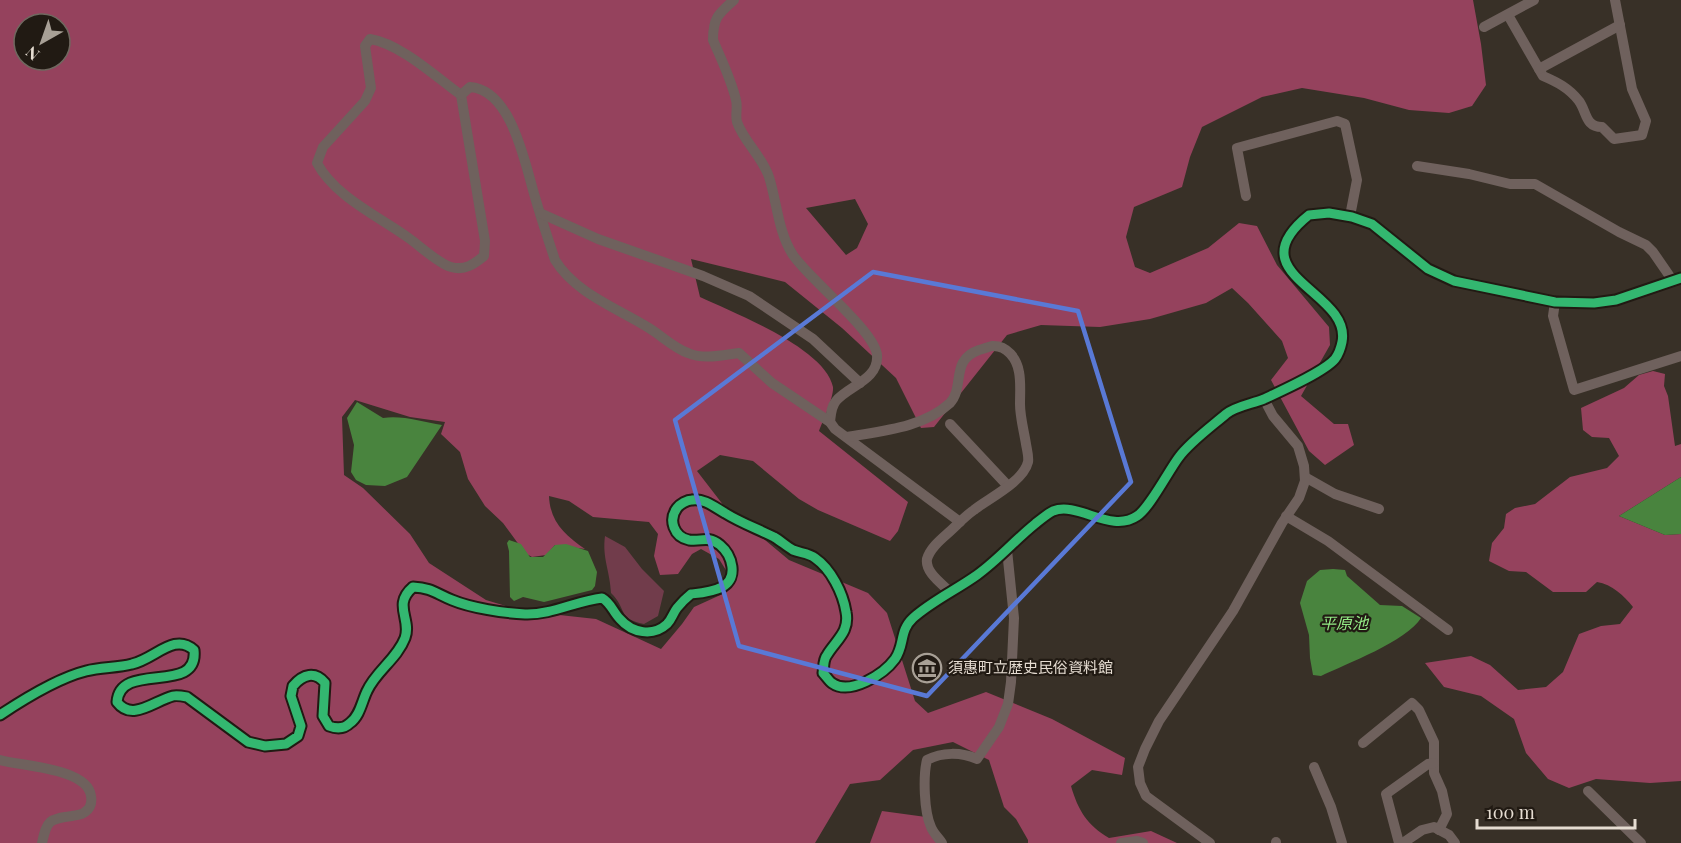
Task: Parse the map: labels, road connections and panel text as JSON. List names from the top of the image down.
{
  "water": ["平原池"],
  "places": {
    "museum": ["須惠町立歴史民俗資料館"]
  },
  "scale_bar": "100 m",
  "north": "bottom left"
}
